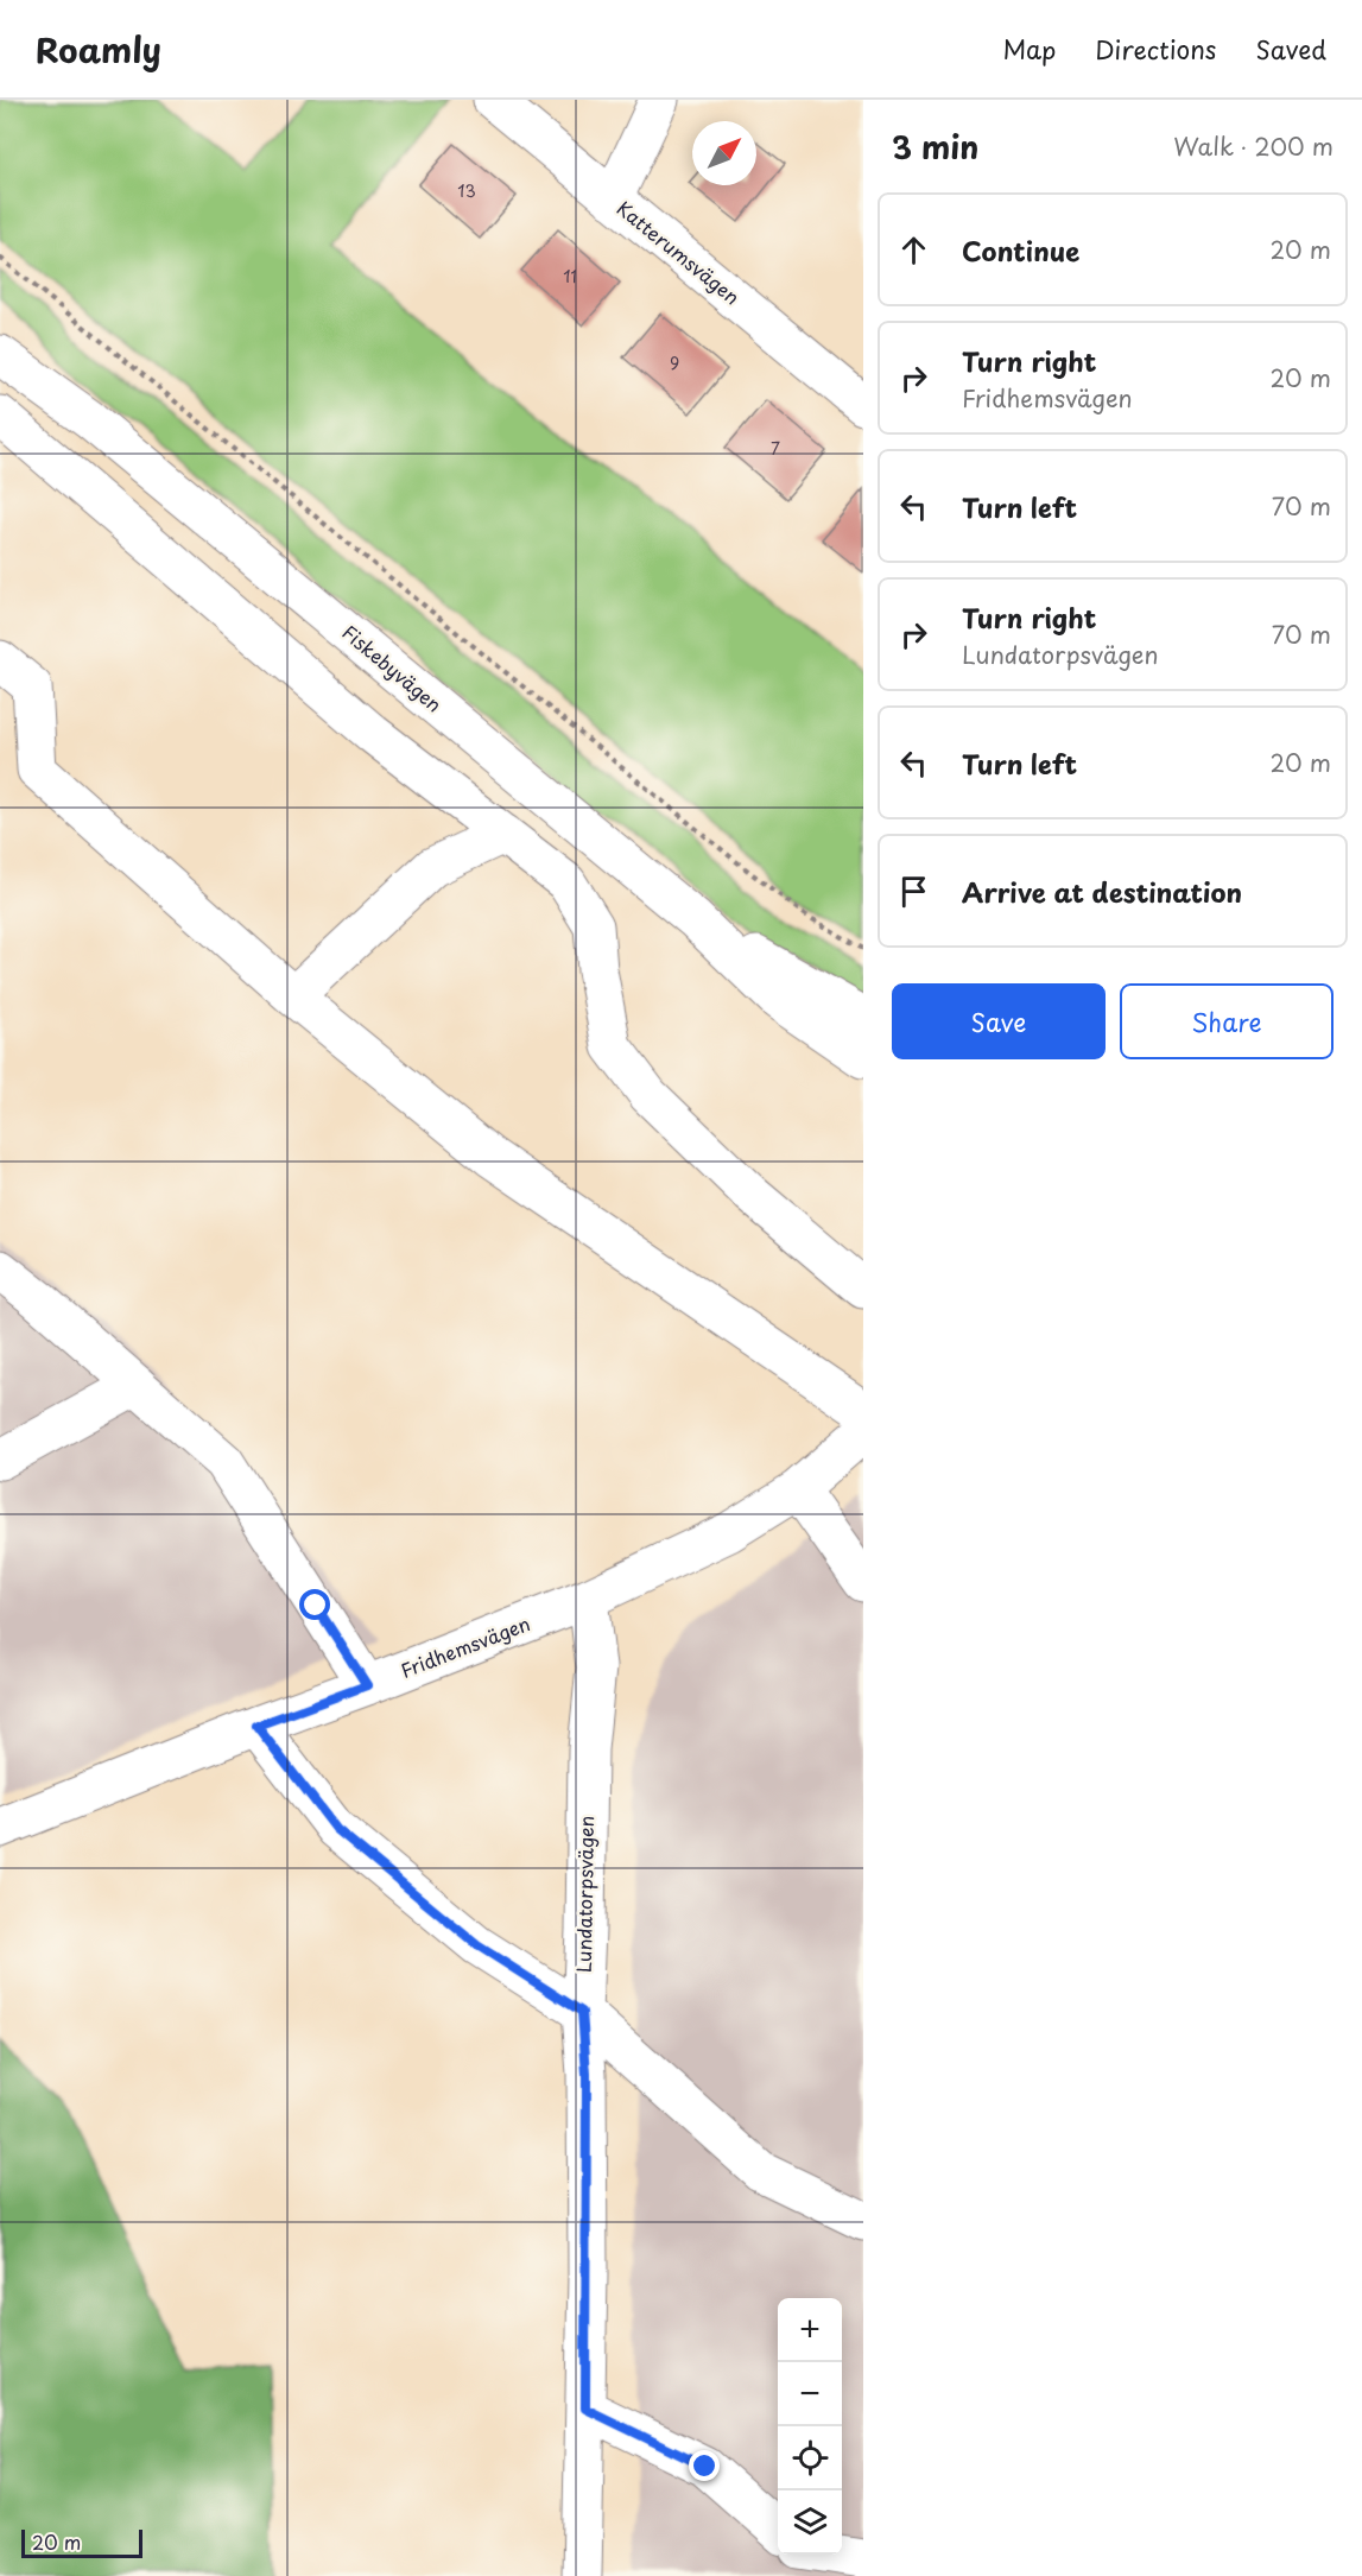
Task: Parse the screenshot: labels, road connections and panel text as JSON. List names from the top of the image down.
{
  "streets": {
    "street": [
      "Katterumsvägen",
      "Fiskebyvägen",
      "Fridhemsvägen",
      "Lundatorpsvägen"
    ]
  },
  "crossings": [
    ["Fridhemsvägen", "Lundatorpsvägen"]
  ],
  "house_numbers": [
    "13",
    "11",
    "9",
    "7"
  ],
  "scale_bar": "20 m",
  "north": "top right",
  "page": {
    "header": "Roamly",
    "nav": ["Map", "Directions", "Saved"],
    "heading": ["3 min", "Walk · 200 m"],
    "list": [
      ["Continue", "20 m"],
      ["Turn right", "Fridhemsvägen", "20 m"],
      ["Turn left", "70 m"],
      ["Turn right", "Lundatorpsvägen", "70 m"],
      ["Turn left", "20 m"],
      "Arrive at destination"
    ],
    "buttons": ["Save", "Share"],
    "map_buttons": ["+", "−"],
    "scale": "20 m"
  }
}
